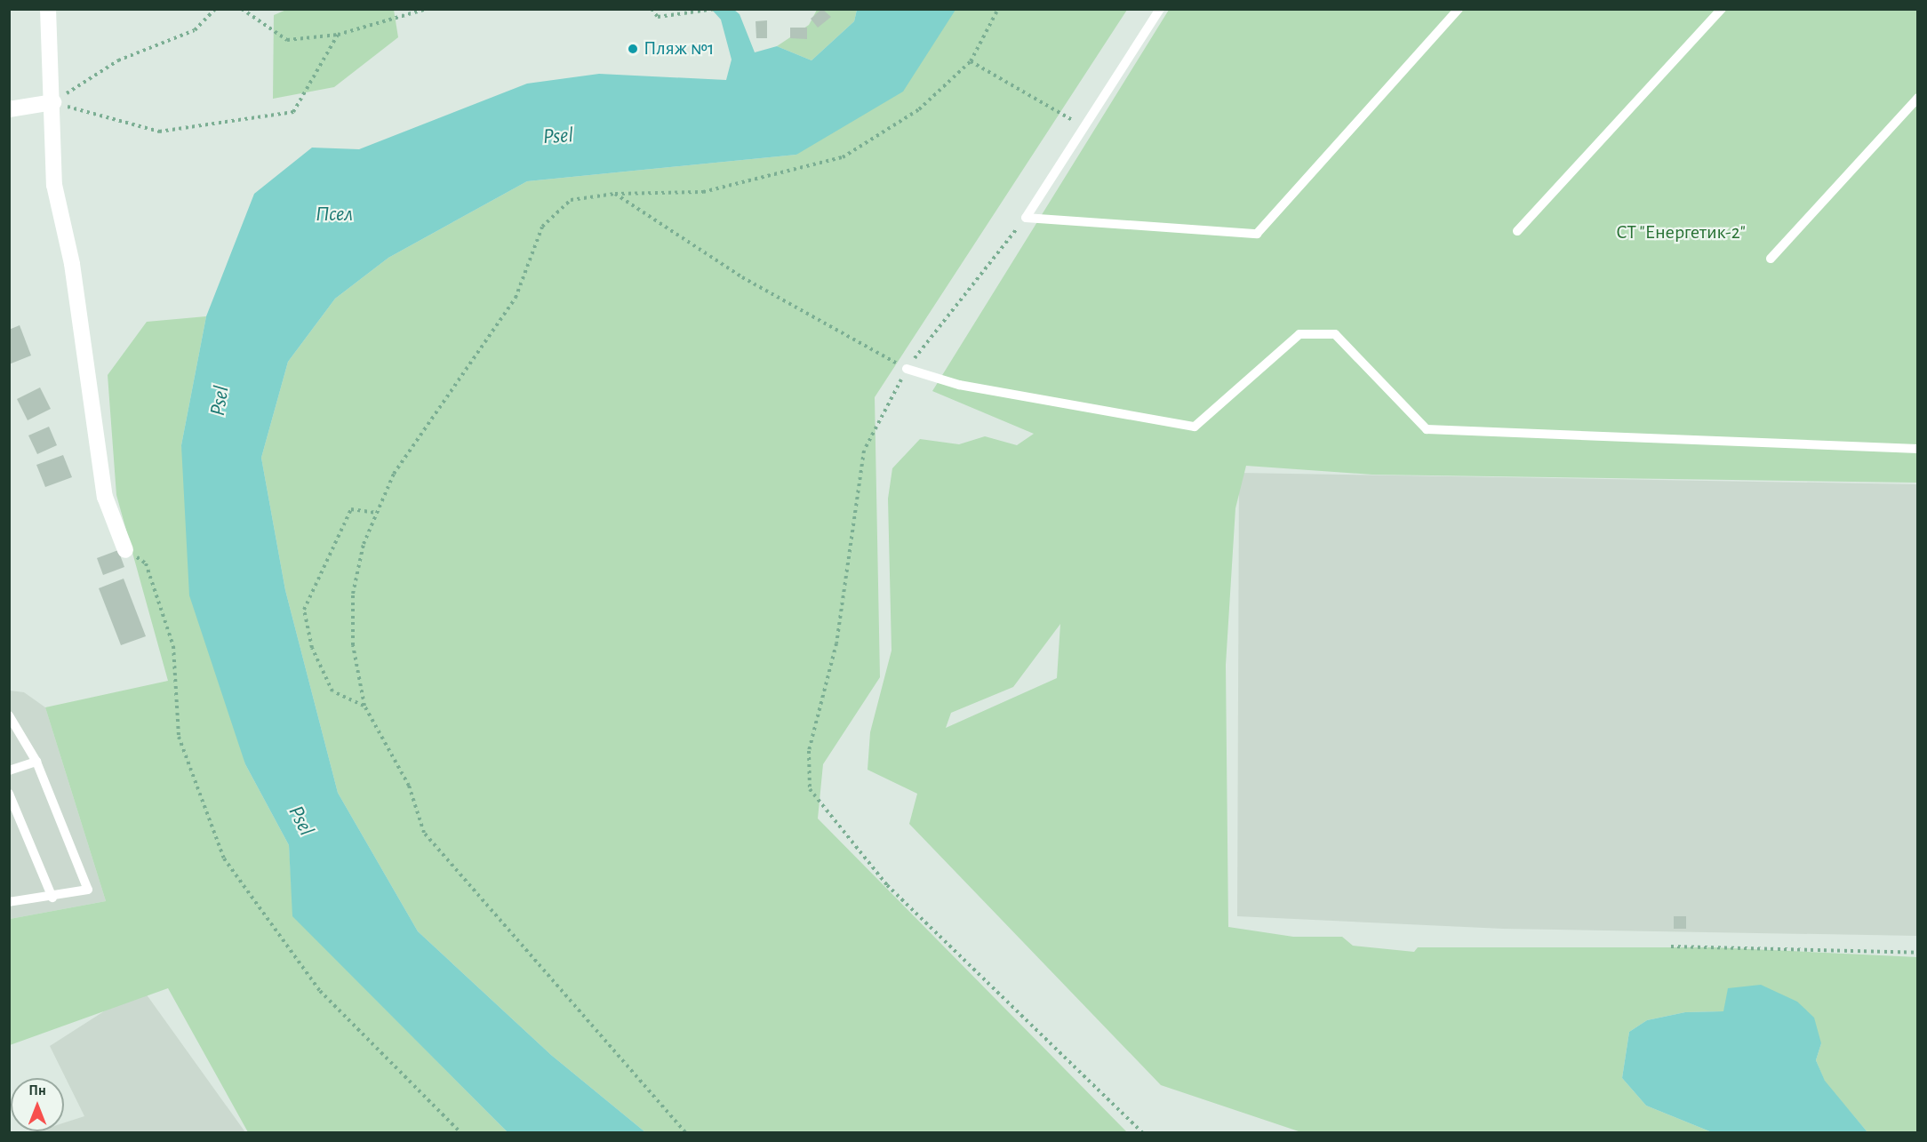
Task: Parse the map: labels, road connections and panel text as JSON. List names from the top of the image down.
{
  "water": ["Psel", "Псел"],
  "parks": ["СТ \"Енергетик-2\""],
  "places": ["Пляж №1"],
  "north": "top"
}
